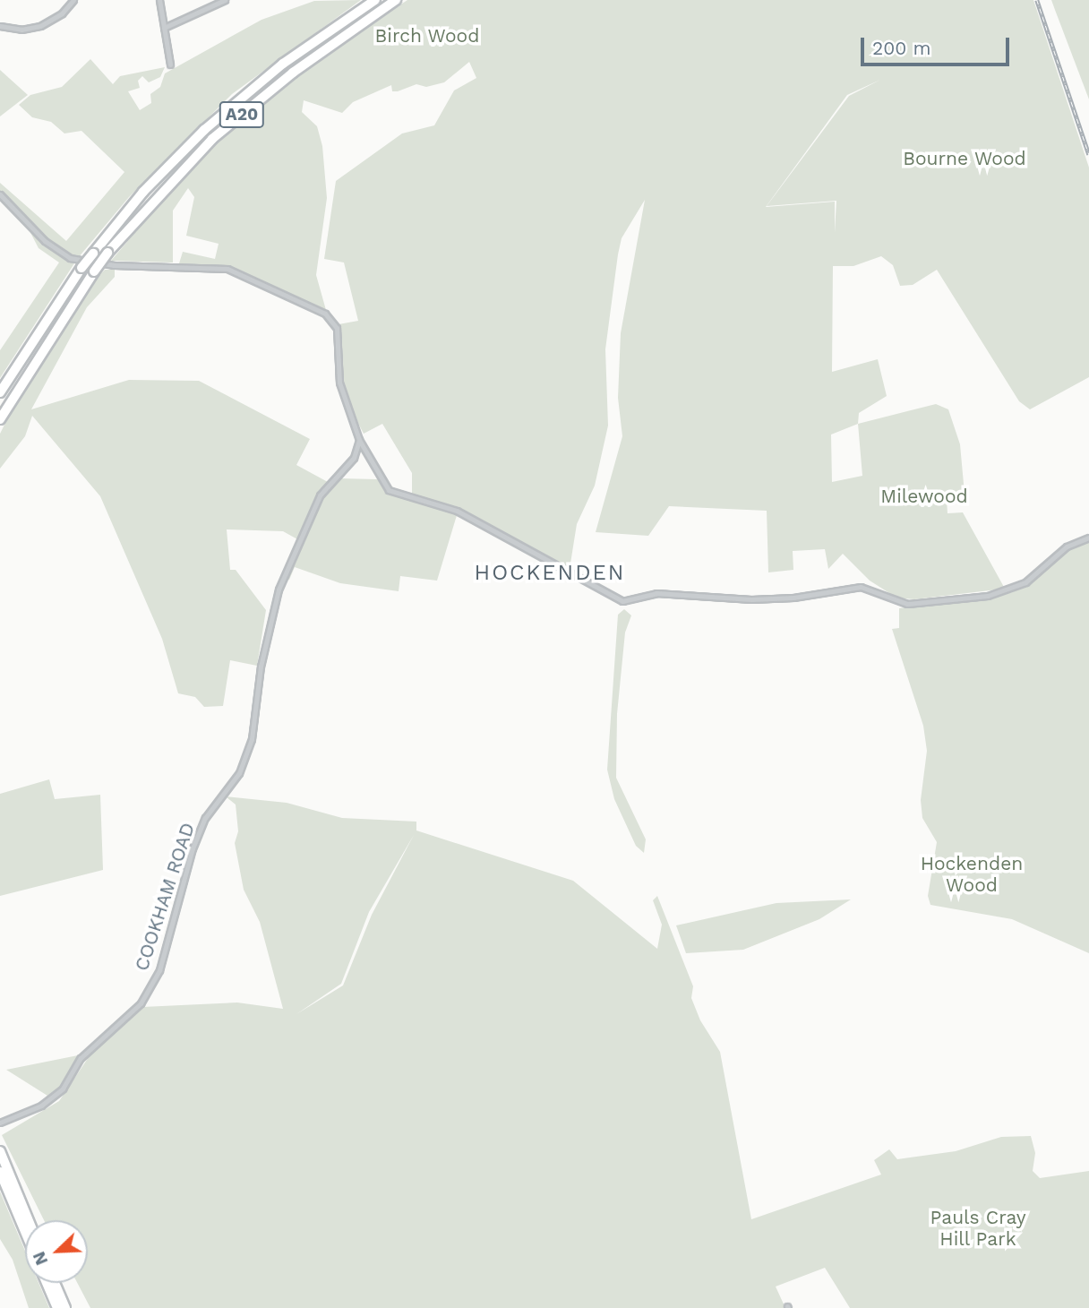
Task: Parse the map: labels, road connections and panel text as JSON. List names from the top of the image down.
{
  "streets": {
    "highway": ["A20"],
    "street": ["COOKHAM ROAD"]
  },
  "districts": ["HOCKENDEN"],
  "parks": [
    "Birch Wood",
    "Bourne Wood",
    "Milewood",
    "Hockenden Wood",
    "Pauls Cray Hill Park"
  ],
  "scale_bar": "200 m",
  "north": "bottom left"
}
